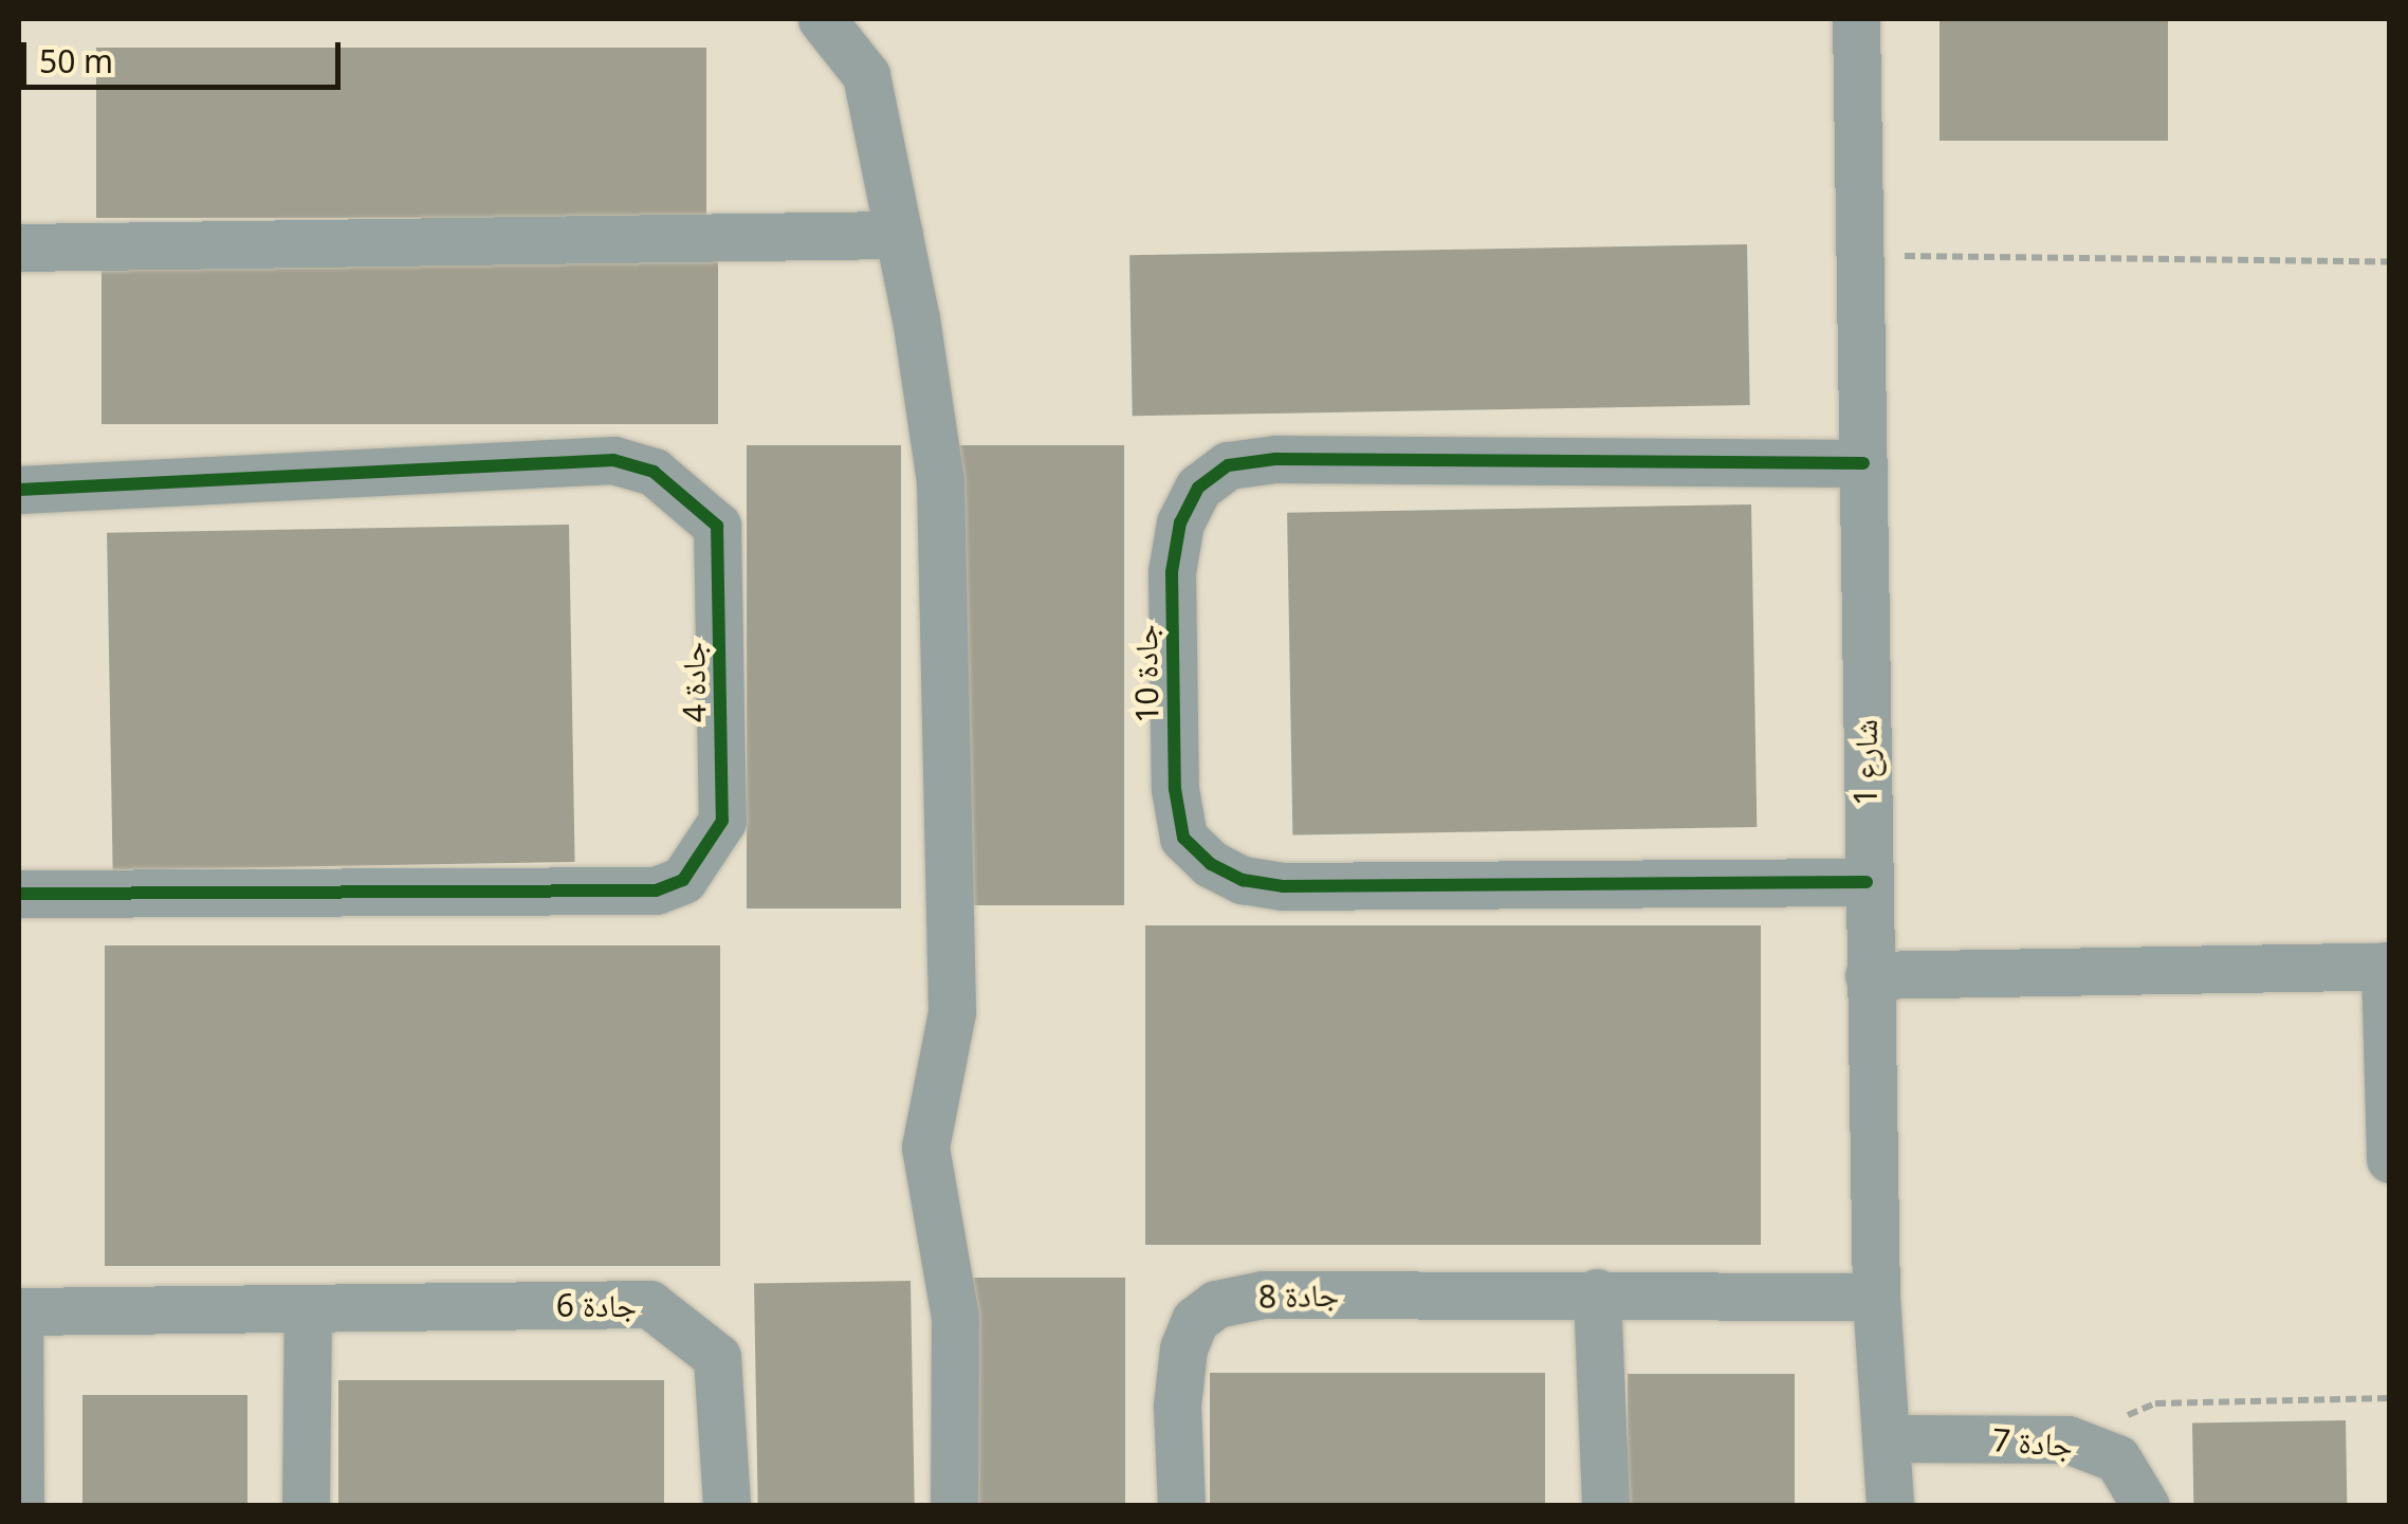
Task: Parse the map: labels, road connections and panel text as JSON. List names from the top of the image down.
{
  "streets": {
    "street": [
      "جادة 10",
      "جادة 4",
      "شارع 1",
      "جادة 8",
      "جادة 6",
      "جادة 7"
    ]
  },
  "crossings": [
    ["جادة 10", "شارع 1"],
    ["شارع 1", "جادة 8"],
    ["شارع 1", "جادة 7"]
  ],
  "scale_bar": "50 m"
}
